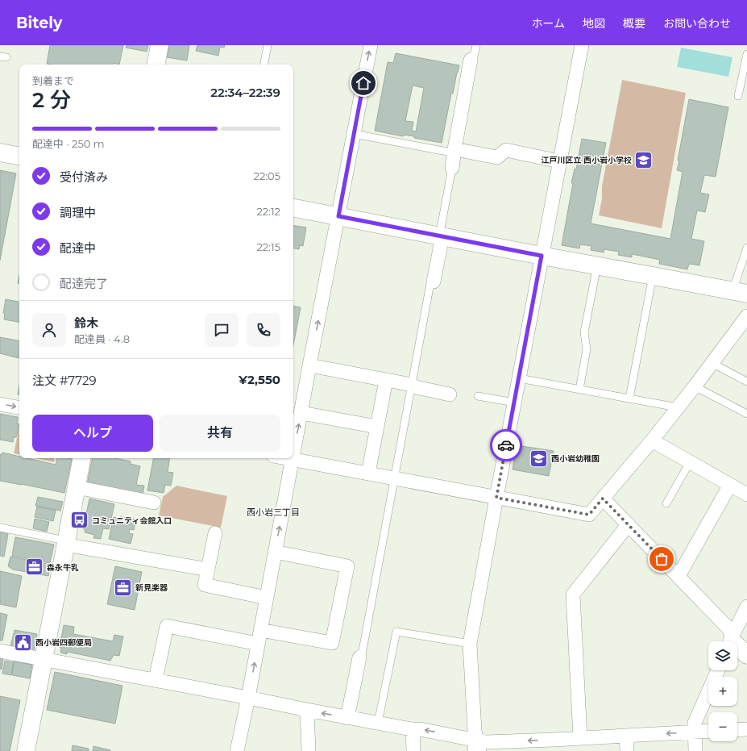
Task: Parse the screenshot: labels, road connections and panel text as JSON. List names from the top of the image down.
{
  "districts": ["西小岩三丁目"],
  "places": {
    "school or university": ["江戸川区立 西小岩小学校", "西小岩幼稚園"],
    "bus stop": ["コミュニティ会館入口"],
    "office": ["森永牛乳", "新見楽器"],
    "public building": ["西小岩四郵便局"]
  },
  "page": {
    "header": "Bitely",
    "nav": [
      "ホーム",
      "地図",
      "概要",
      "お問い合わせ"
    ],
    "heading": ["2 分", "到着まで", "22:34–22:39"],
    "panel": [
      "鈴木",
      "配達員 · 4.8",
      "注文 #7729",
      "¥2,550"
    ],
    "bar": "配達中 · 250 m",
    "list": [
      ["受付済み", "22:05"],
      ["調理中", "22:12"],
      ["配達中", "22:15"],
      "配達完了"
    ],
    "buttons": ["ヘルプ", "共有"],
    "map_buttons": ["+", "−"]
  }
}
